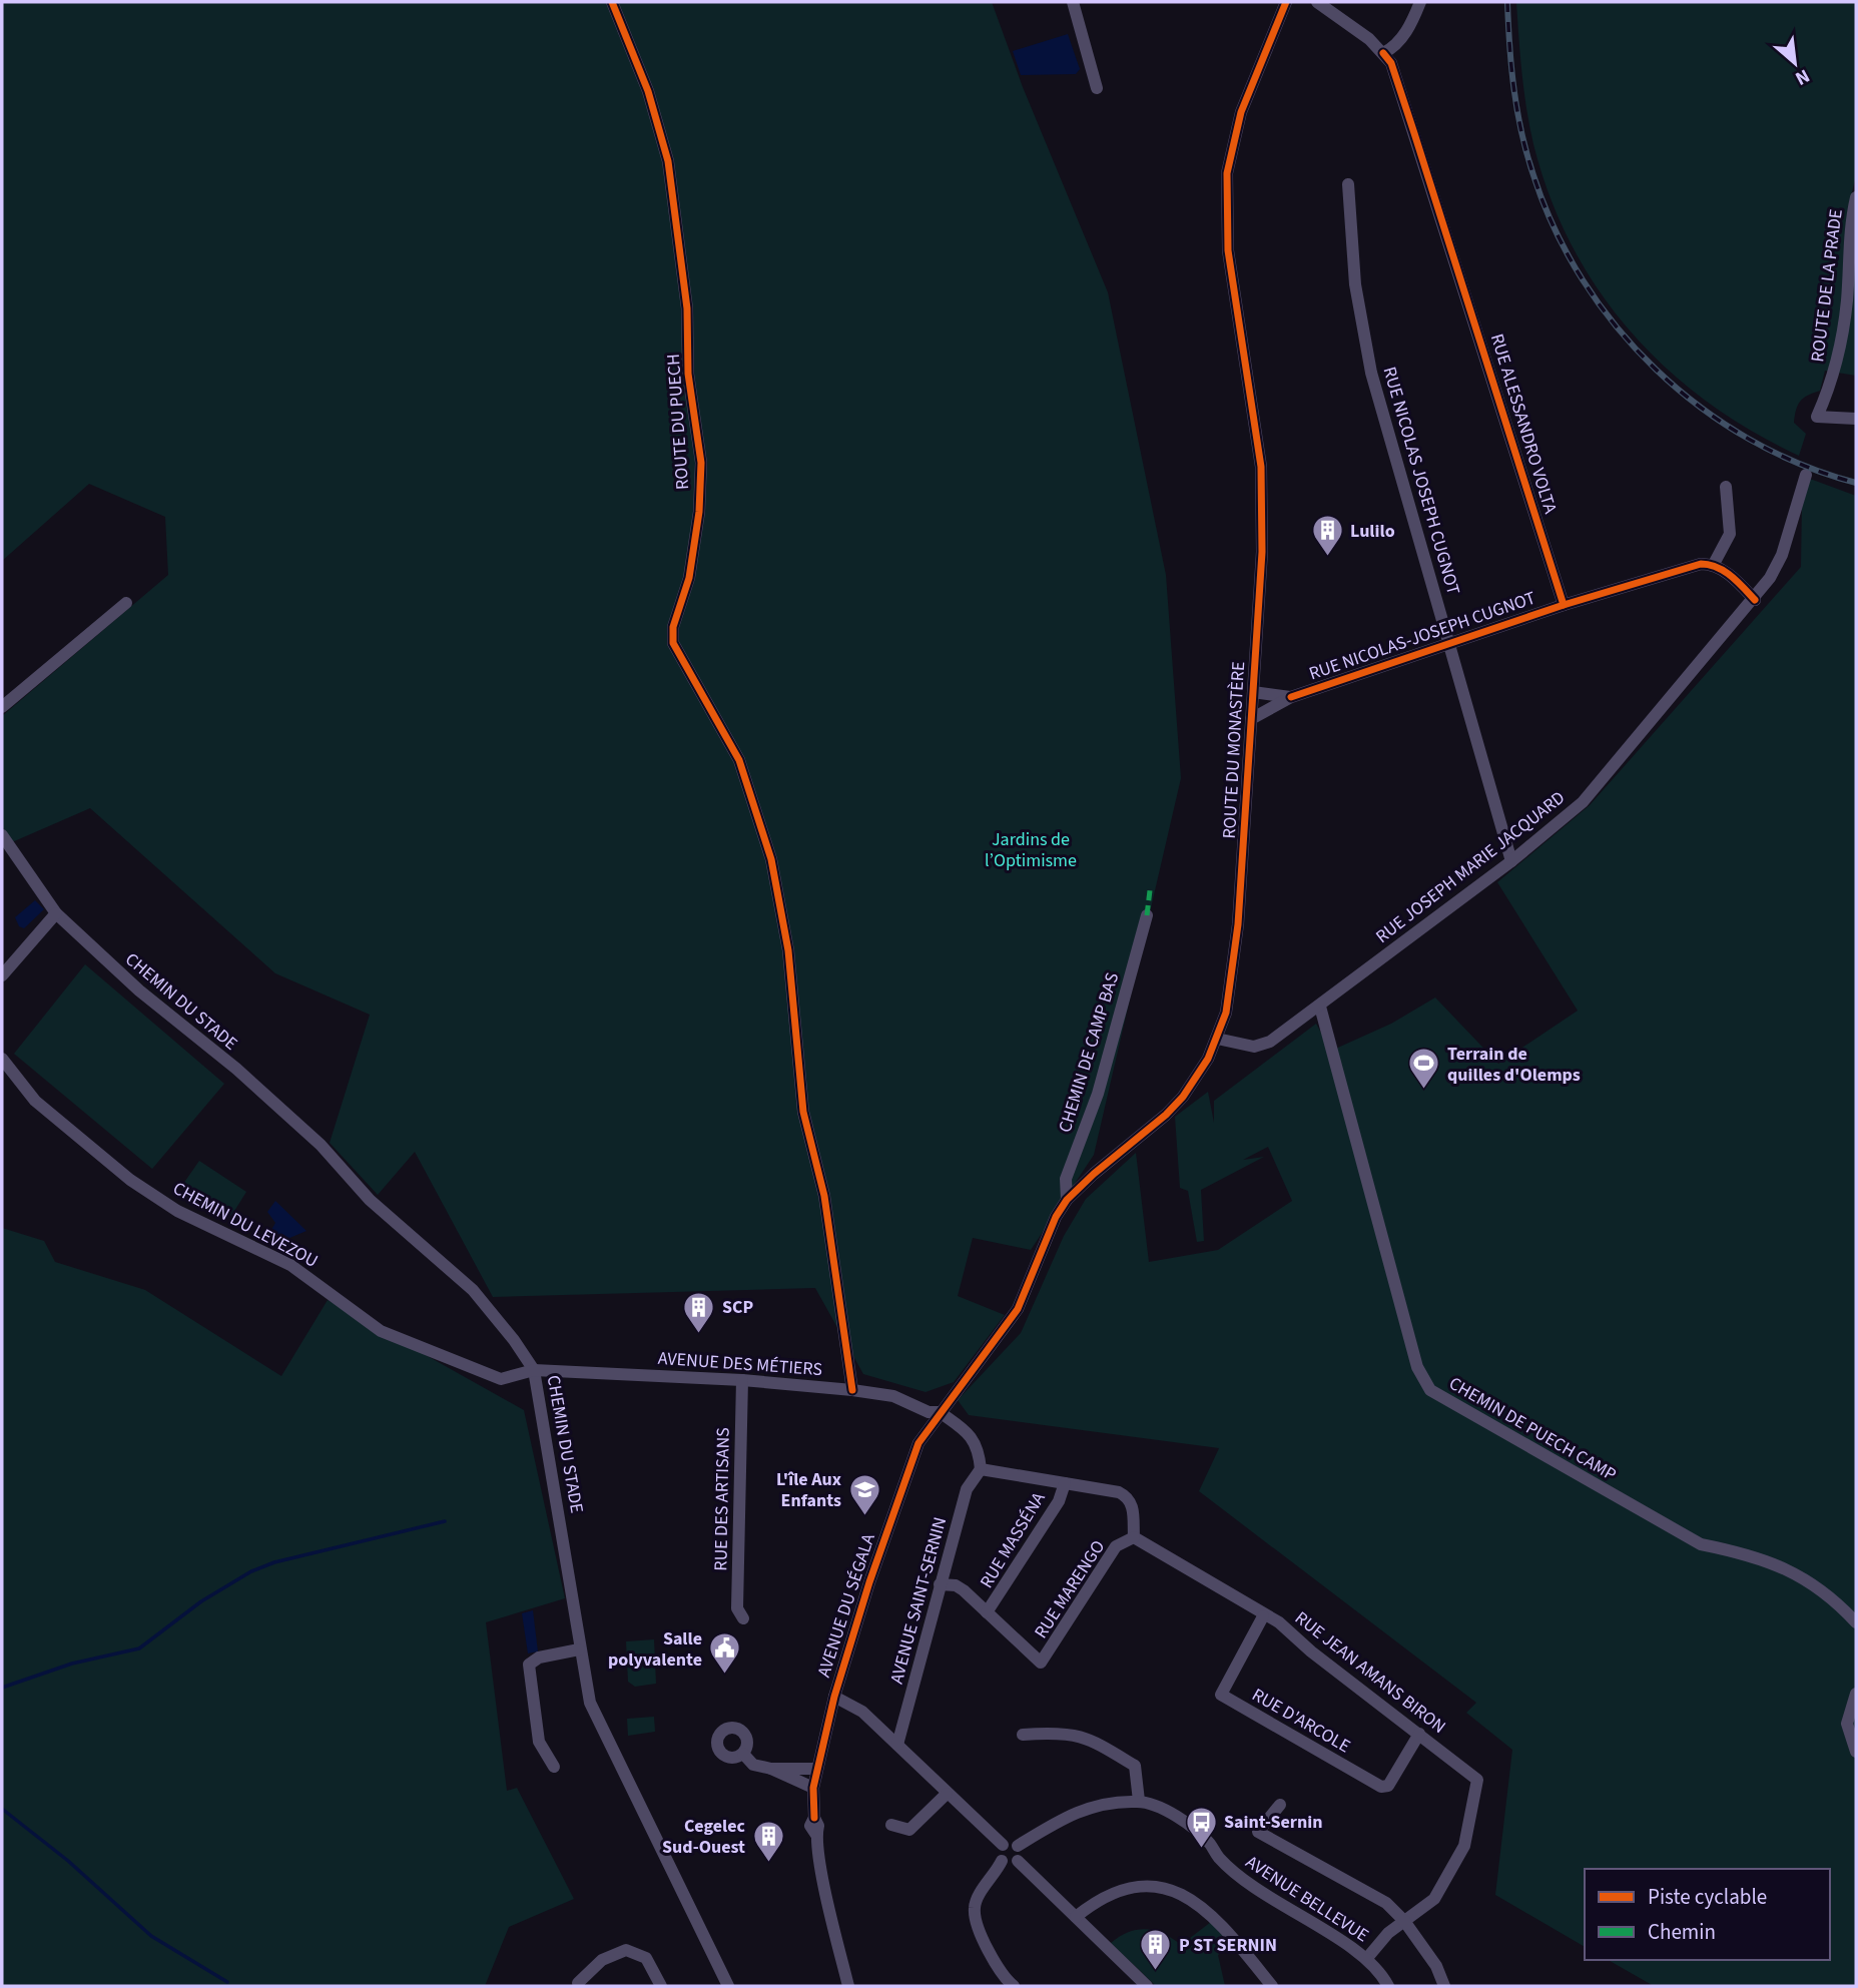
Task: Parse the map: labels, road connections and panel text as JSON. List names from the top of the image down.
{
  "streets": {
    "street": [
      "ROUTE DE LA PRADE",
      "ROUTE DU PUECH",
      "RUE ALESSANDRO VOLTA",
      "RUE NICOLAS JOSEPH CUGNOT",
      "RUE NICOLAS-JOSEPH CUGNOT",
      "ROUTE DU MONASTÈRE",
      "RUE JOSEPH MARIE JACQUARD",
      "CHEMIN DU STADE",
      "CHEMIN DE CAMP BAS",
      "CHEMIN DU LEVEZOU",
      "AVENUE DES MÉTIERS",
      "CHEMIN DE PUECH CAMP",
      "RUE DES ARTISANS",
      "RUE MASSÉNA",
      "RUE MARENGO",
      "AVENUE SAINT-SERNIN",
      "AVENUE DU SÉGALA",
      "RUE JEAN AMANS BIRON",
      "RUE D'ARCOLE",
      "AVENUE BELLEVUE"
    ]
  },
  "crossings": [
    ["ROUTE DU PUECH", "AVENUE DES MÉTIERS"],
    ["RUE ALESSANDRO VOLTA", "RUE NICOLAS-JOSEPH CUGNOT"],
    ["RUE NICOLAS JOSEPH CUGNOT", "RUE NICOLAS-JOSEPH CUGNOT"],
    ["RUE NICOLAS JOSEPH CUGNOT", "RUE JOSEPH MARIE JACQUARD"],
    ["RUE NICOLAS-JOSEPH CUGNOT", "ROUTE DU MONASTÈRE"],
    ["ROUTE DU MONASTÈRE", "RUE JOSEPH MARIE JACQUARD"],
    ["ROUTE DU MONASTÈRE", "CHEMIN DE CAMP BAS"],
    ["ROUTE DU MONASTÈRE", "AVENUE DES MÉTIERS"],
    ["ROUTE DU MONASTÈRE", "AVENUE DU SÉGALA"],
    ["RUE JOSEPH MARIE JACQUARD", "CHEMIN DE PUECH CAMP"],
    ["CHEMIN DU STADE", "AVENUE DES MÉTIERS"],
    ["CHEMIN DU LEVEZOU", "AVENUE DES MÉTIERS"],
    ["AVENUE DES MÉTIERS", "RUE DES ARTISANS"],
    ["AVENUE DES MÉTIERS", "AVENUE DU SÉGALA"],
    ["RUE MASSÉNA", "RUE MARENGO"],
    ["RUE MARENGO", "AVENUE SAINT-SERNIN"],
    ["RUE MARENGO", "RUE JEAN AMANS BIRON"],
    ["RUE JEAN AMANS BIRON", "RUE D'ARCOLE"],
    ["RUE JEAN AMANS BIRON", "AVENUE BELLEVUE"]
  ],
  "parks": ["Jardins de l’Optimisme"],
  "places": {
    "building": [
      "Lulilo",
      "SCP",
      "Cegelec Sud-Ouest",
      "P ST SERNIN"
    ],
    "sports": ["Terrain de quilles d'Olemps"],
    "school or university": ["L'île Aux Enfants"],
    "public building": ["Salle polyvalente"],
    "bus stop": ["Saint-Sernin"]
  },
  "legend": ["Piste cyclable", "Chemin"],
  "north": "bottom right"
}
